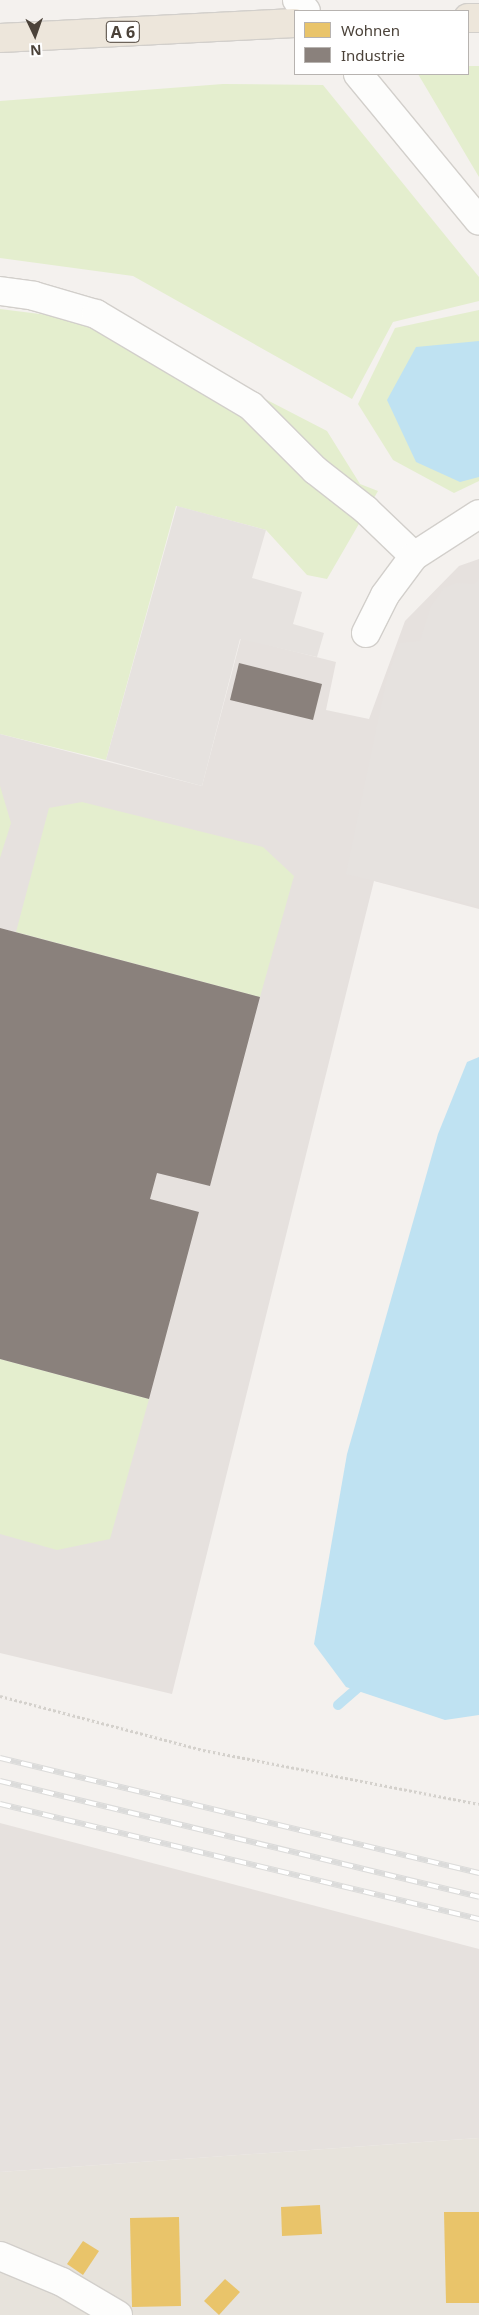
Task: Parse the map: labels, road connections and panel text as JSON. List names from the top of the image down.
{
  "streets": {
    "highway": ["A 6"]
  },
  "legend": ["Wohnen", "Industrie"],
  "north": "bottom"
}
